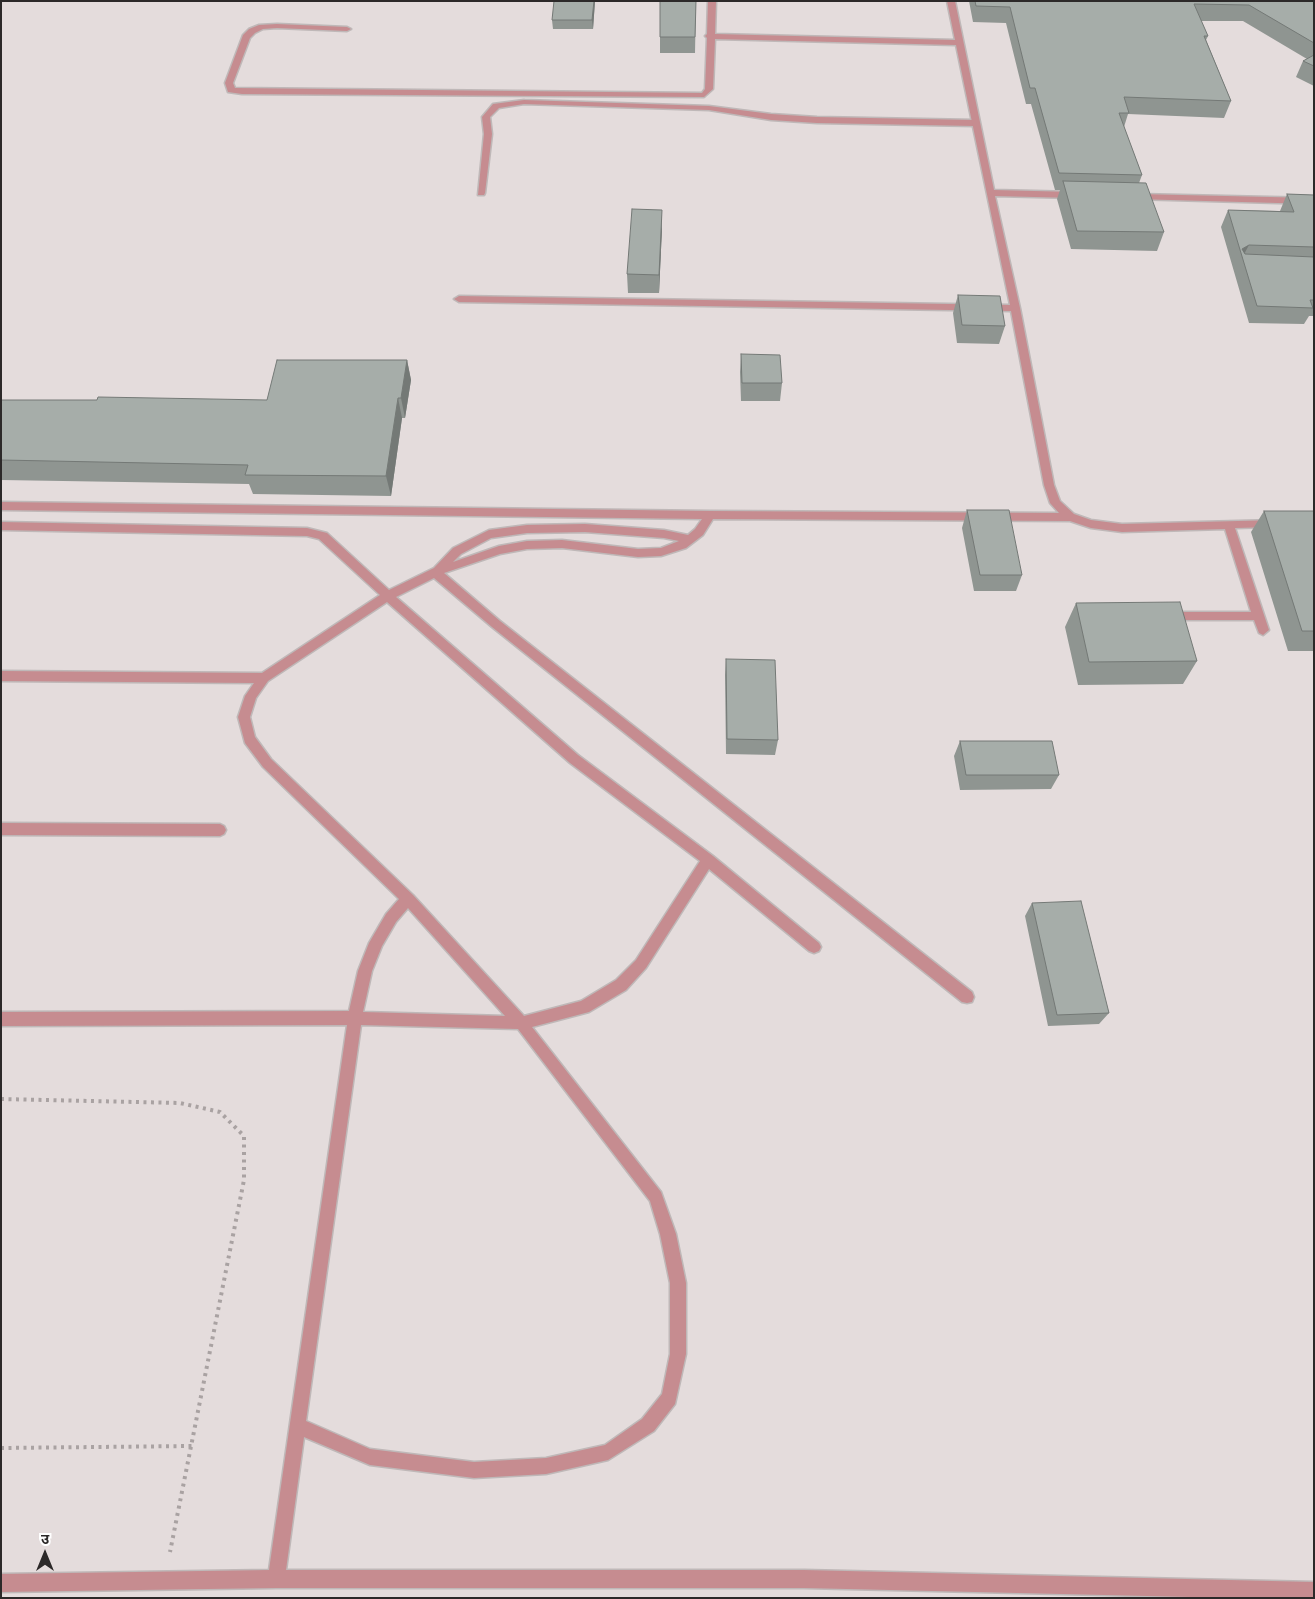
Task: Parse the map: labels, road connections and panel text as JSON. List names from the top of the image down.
{
  "north": "top"
}
